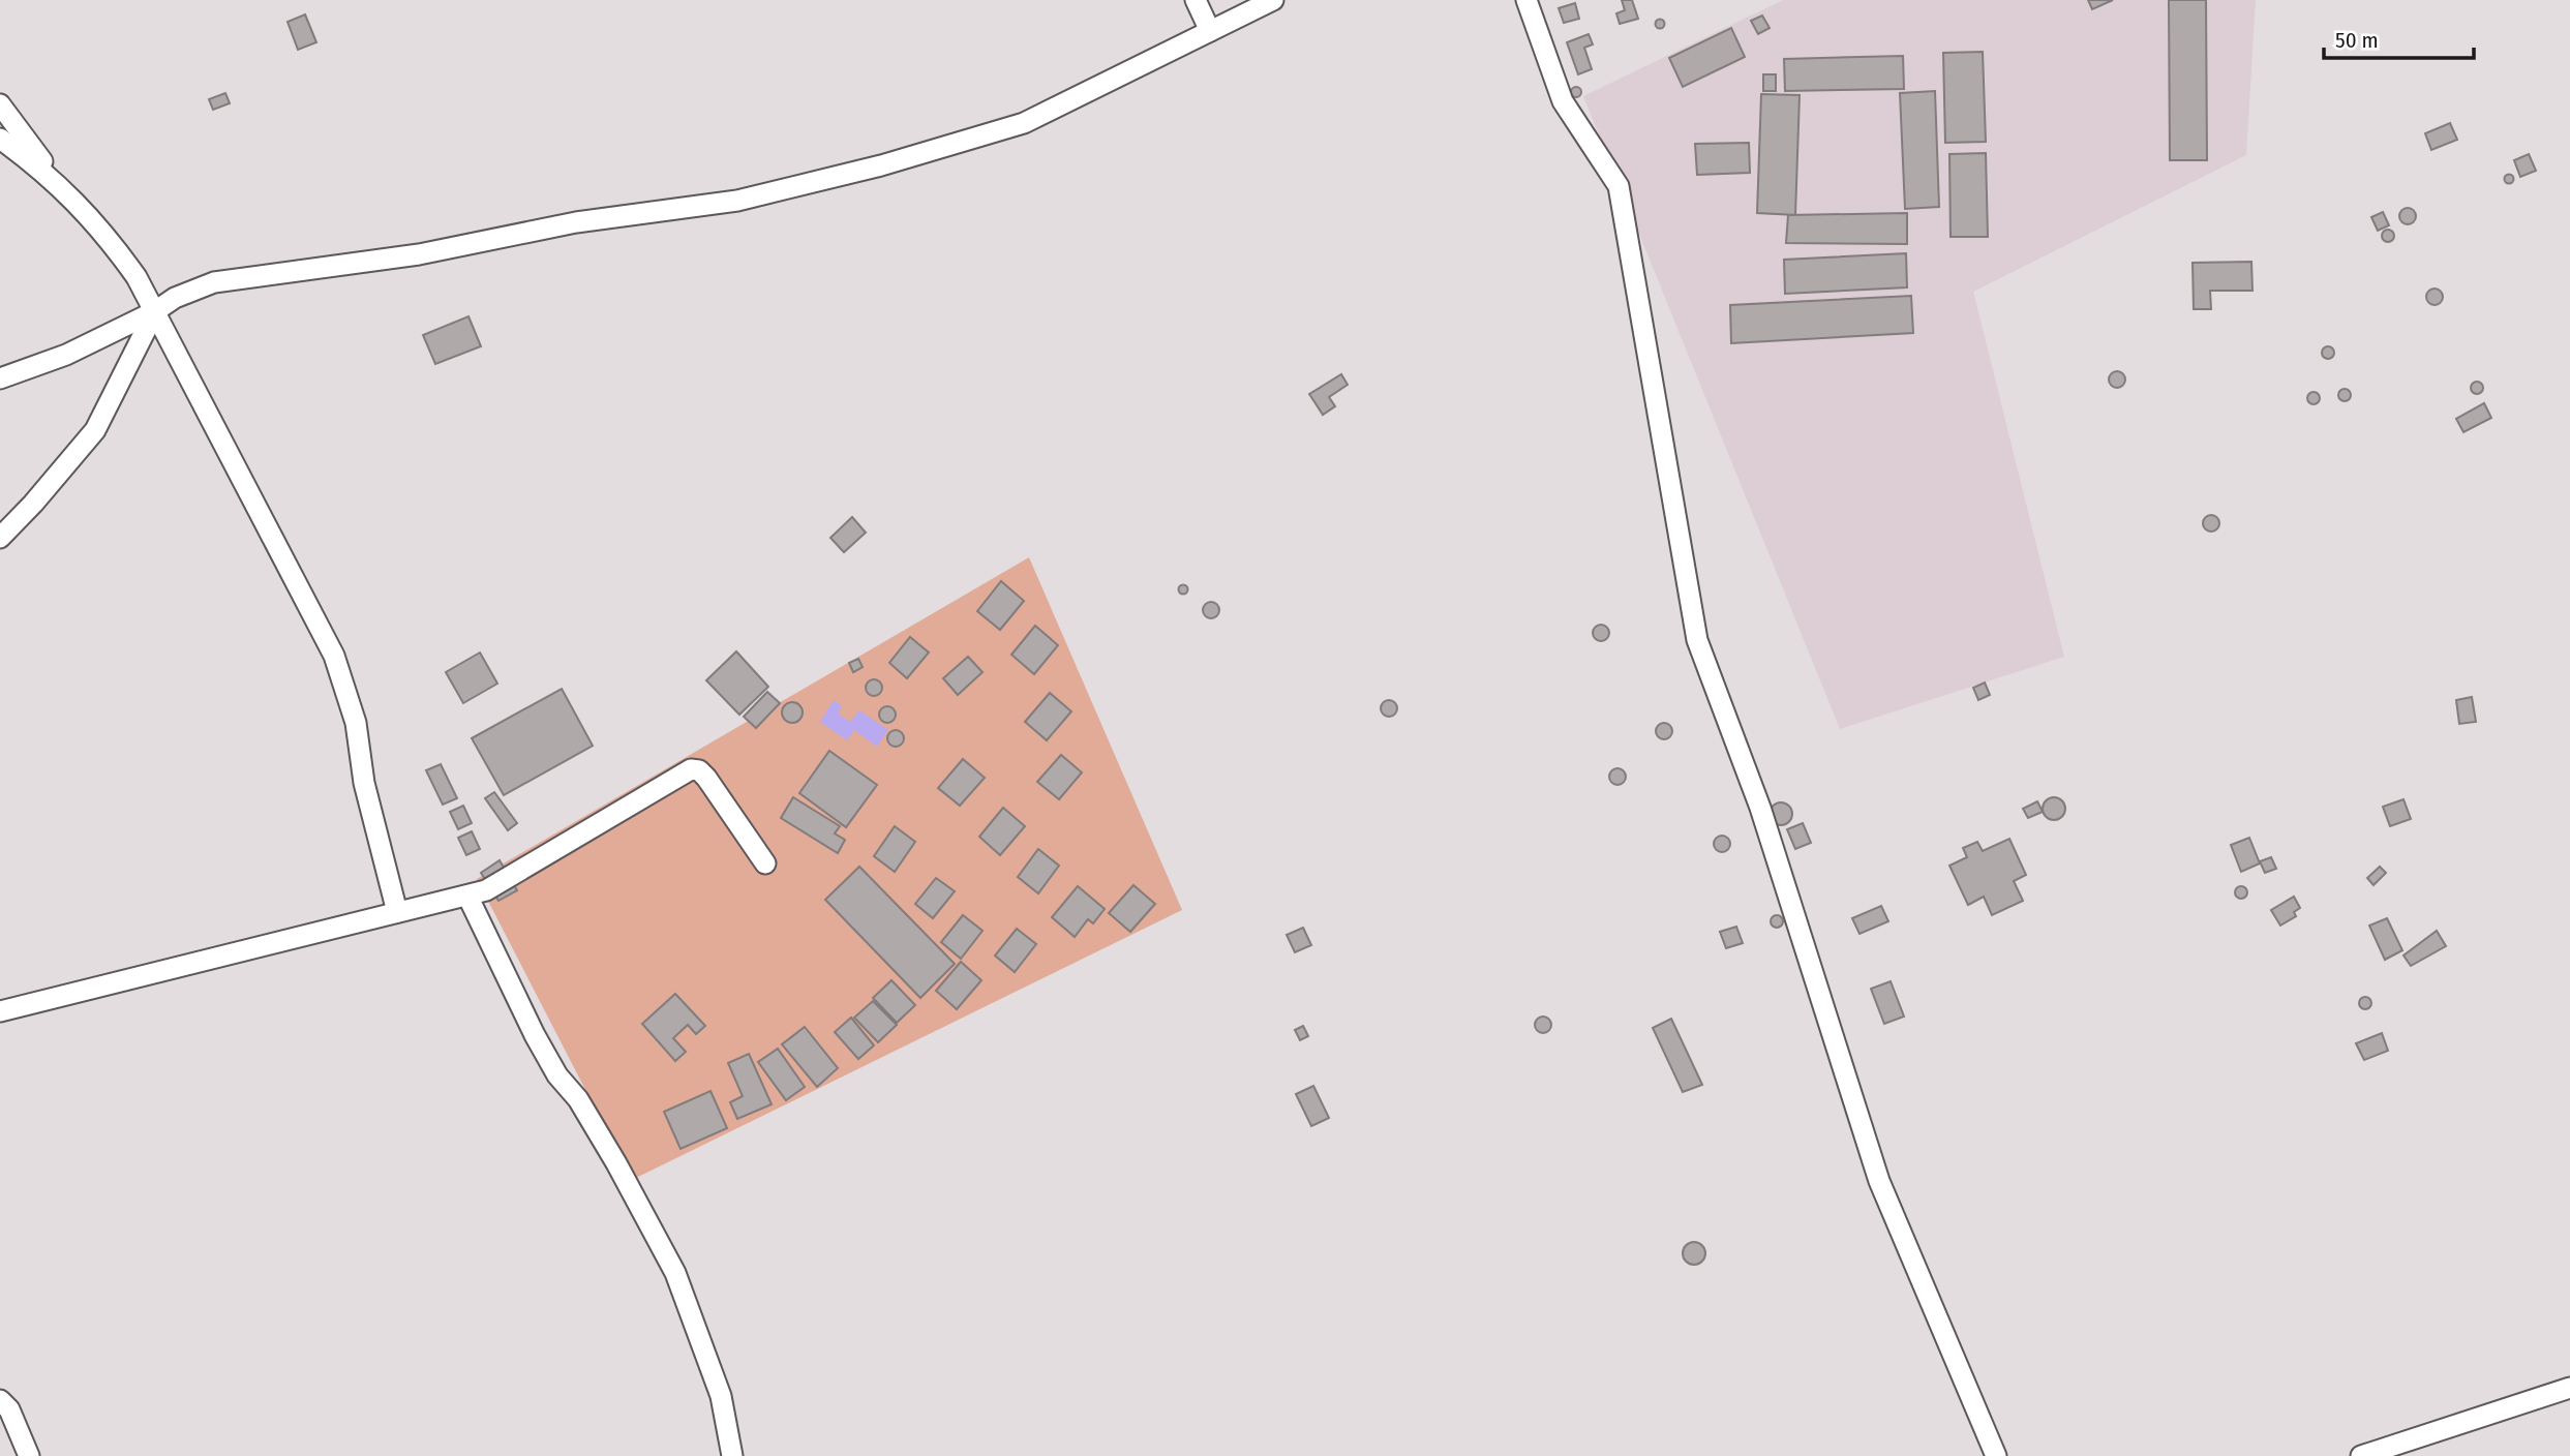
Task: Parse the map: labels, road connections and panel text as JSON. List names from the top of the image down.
{
  "scale_bar": "50 m"
}
